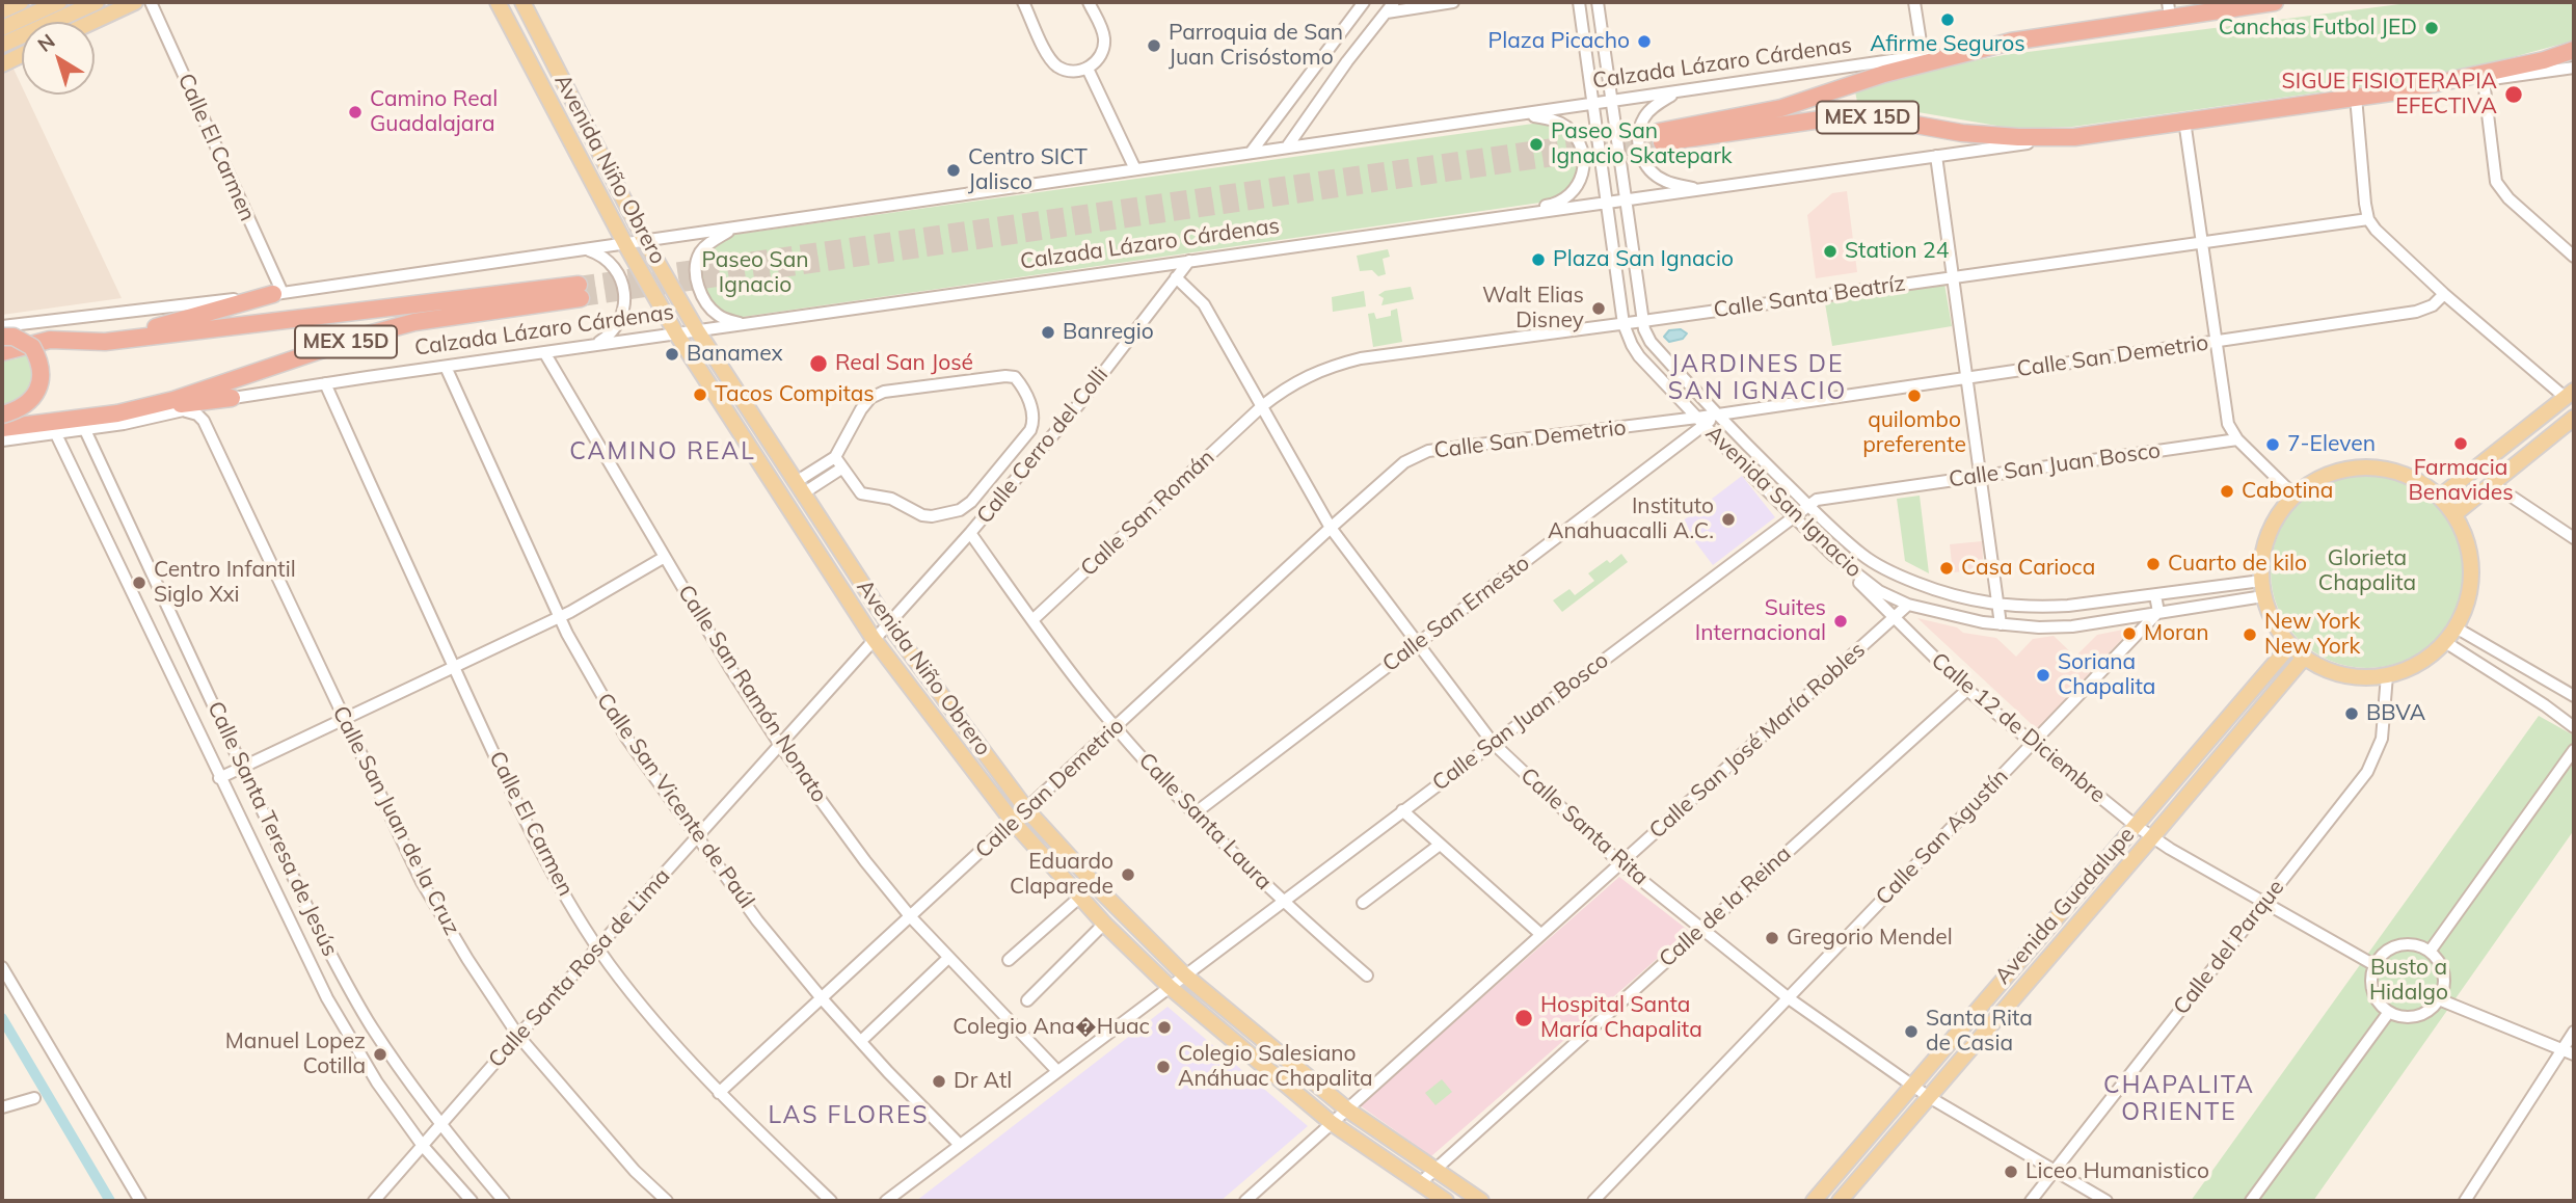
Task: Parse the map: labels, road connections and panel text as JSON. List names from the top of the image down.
{
  "streets": {
    "highway": ["Calzada Lázaro Cárdenas", "MEX 15D"],
    "main road": ["Avenida Niño Obrero", "Avenida Guadalupe"],
    "street": [
      "Calle El Carmen",
      "Calle Santa Beatríz",
      "Calle San Demetrio",
      "Calle Cerro del Colli",
      "Calle San Juan Bosco",
      "Avenida San Ignacio",
      "Calle San Román",
      "Calle San Ernesto",
      "Calle San Ramón Nonato",
      "Calle 12 de Diciembre",
      "Calle San José María Robles",
      "Calle San Vicente de Paúl",
      "Calle San Juan de la Cruz",
      "Calle Santa Laura",
      "Calle Santa Rita",
      "Calle Santa Teresa de Jesús",
      "Calle San Agustín",
      "Calle de la Reina",
      "Calle del Parque",
      "Calle Santa Rosa de Lima"
    ]
  },
  "crossings": [
    ["Calzada Lázaro Cárdenas", "Calle El Carmen"],
    ["Calzada Lázaro Cárdenas", "Avenida Niño Obrero"],
    ["Calzada Lázaro Cárdenas", "Calle Cerro del Colli"],
    ["Calzada Lázaro Cárdenas", "Avenida San Ignacio"],
    ["Calzada Lázaro Cárdenas", "Calle San Ramón Nonato"],
    ["Calzada Lázaro Cárdenas", "Calle San Vicente de Paúl"],
    ["Calzada Lázaro Cárdenas", "Calle San Juan de la Cruz"],
    ["Calzada Lázaro Cárdenas", "Calle Santa Teresa de Jesús"],
    ["Calle El Carmen", "Calle San Demetrio"],
    ["Calle El Carmen", "Calle Santa Rosa de Lima"],
    ["Avenida Niño Obrero", "Calle San Demetrio"],
    ["Avenida Niño Obrero", "Calle Cerro del Colli"],
    ["Avenida Niño Obrero", "Calle San Juan Bosco"],
    ["Avenida Niño Obrero", "Calle San José María Robles"],
    ["Avenida Niño Obrero", "Calle de la Reina"],
    ["Avenida Niño Obrero", "Calle Santa Rosa de Lima"],
    ["Calle Santa Beatríz", "Avenida San Ignacio"],
    ["Calle Santa Beatríz", "Calle San Román"],
    ["Calle Santa Beatríz", "Calle Santa Rita"],
    ["Calle San Demetrio", "Avenida San Ignacio"],
    ["Calle San Demetrio", "Calle San Ernesto"],
    ["Calle San Demetrio", "Calle San Ramón Nonato"],
    ["Calle San Demetrio", "Calle San Vicente de Paúl"],
    ["Calle San Demetrio", "Calle Santa Laura"],
    ["Calle San Demetrio", "Calle Santa Rita"],
    ["Calle Cerro del Colli", "Calle Santa Laura"],
    ["Calle Cerro del Colli", "Calle Santa Rita"],
    ["Calle Cerro del Colli", "Calle Santa Rosa de Lima"],
    ["Calle San Juan Bosco", "Avenida San Ignacio"],
    ["Calle San Juan Bosco", "Calle San Ramón Nonato"],
    ["Calle San Juan Bosco", "Calle San Vicente de Paúl"],
    ["Calle San Juan Bosco", "Calle Santa Laura"],
    ["Calle San Juan Bosco", "Calle Santa Rita"],
    ["Avenida San Ignacio", "Calle San Ernesto"],
    ["Avenida San Ignacio", "Calle 12 de Diciembre"],
    ["Avenida San Ignacio", "Calle San José María Robles"],
    ["Avenida San Ignacio", "Calle San Agustín"],
    ["Avenida San Ignacio", "Avenida Guadalupe"],
    ["Avenida San Ignacio", "Calle del Parque"],
    ["Calle San Román", "Calle Santa Laura"],
    ["Calle San Román", "Calle Santa Rita"],
    ["Calle San Ernesto", "Calle Santa Laura"],
    ["Calle San Ernesto", "Calle Santa Rita"],
    ["Calle San Ramón Nonato", "Calle Santa Rosa de Lima"],
    ["Calle 12 de Diciembre", "Calle San José María Robles"],
    ["Calle 12 de Diciembre", "Calle San Agustín"],
    ["Calle 12 de Diciembre", "Avenida Guadalupe"],
    ["Calle 12 de Diciembre", "Calle de la Reina"],
    ["Calle 12 de Diciembre", "Calle del Parque"],
    ["Calle San José María Robles", "Calle Santa Rita"],
    ["Calle San Vicente de Paúl", "Calle Santa Rosa de Lima"],
    ["Calle San Juan de la Cruz", "Calle Santa Rosa de Lima"],
    ["Calle Santa Rita", "Calle San Agustín"],
    ["Calle Santa Rita", "Avenida Guadalupe"],
    ["Calle Santa Rita", "Calle de la Reina"],
    ["Calle Santa Rita", "Calle del Parque"],
    ["Calle Santa Teresa de Jesús", "Calle Santa Rosa de Lima"],
    ["Avenida Guadalupe", "Calle del Parque"]
  ],
  "districts": [
    "JARDINES DE SAN IGNACIO",
    "CAMINO REAL",
    "CHAPALITA ORIENTE",
    "LAS FLORES"
  ],
  "parks": ["Paseo San Ignacio", "Glorieta Chapalita", "Busto a Hidalgo"],
  "places": [
    "Afirme Seguros",
    "Canchas Futbol JED",
    "Plaza Picacho",
    "Parroquia de San Juan Crisóstomo",
    "SIGUE FISIOTERAPIA EFECTIVA",
    "Camino Real Guadalajara",
    "Paseo San Ignacio Skatepark",
    "Centro SICT Jalisco",
    "Station 24",
    "Plaza San Ignacio",
    "Walt Elias Disney",
    "Banregio",
    "Banamex",
    "Real San José",
    "Tacos Compitas",
    "quilombo preferente",
    "Farmacia Benavides",
    "7-Eleven",
    "Cabotina",
    "Instituto Anahuacalli A.C.",
    "Cuarto de kilo",
    "Casa Carioca",
    "Centro Infantil Siglo Xxi",
    "Suites Internacional",
    "Moran",
    "New York New York",
    "Soriana Chapalita",
    "BBVA",
    "Eduardo Claparede",
    "Gregorio Mendel",
    "Hospital Santa María Chapalita",
    "Colegio Ana�Huac",
    "Santa Rita de Casia",
    "Manuel Lopez Cotilla",
    "Colegio Salesiano Anáhuac Chapalita",
    "Dr Atl",
    "Liceo Humanistico"
  ],
  "north": "top left"
}
